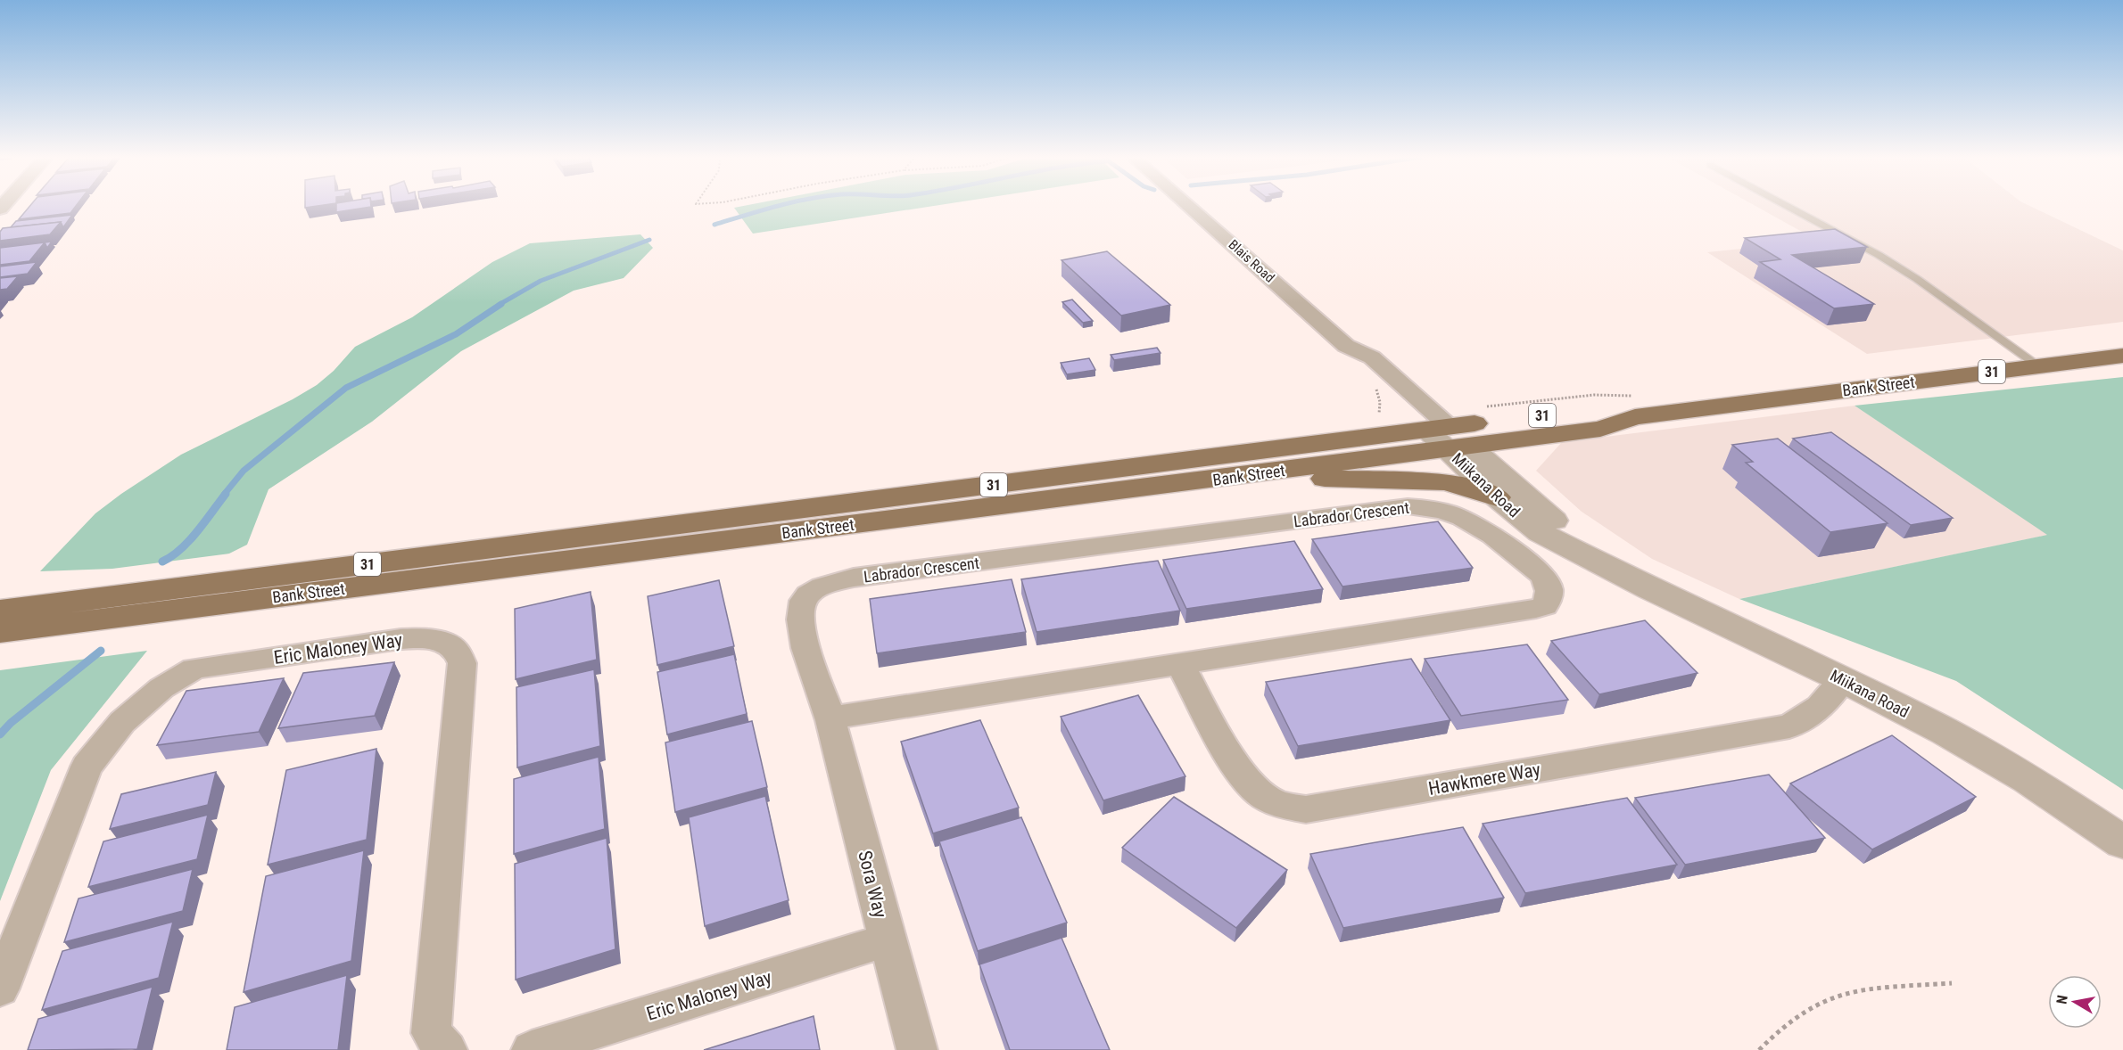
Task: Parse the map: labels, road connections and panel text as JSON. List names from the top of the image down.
{
  "streets": {
    "main road": ["31", "Bank Street"],
    "street": [
      "Blais Road",
      "Miikana Road",
      "Labrador Crescent",
      "Eric Maloney Way",
      "Hawkmere Way",
      "Sora Way"
    ]
  },
  "crossings": [
    ["Blais Road", "Bank Street"],
    ["Blais Road", "Miikana Road"],
    ["Bank Street", "Miikana Road"],
    ["Miikana Road", "Hawkmere Way"],
    ["Labrador Crescent", "Hawkmere Way"],
    ["Labrador Crescent", "Sora Way"],
    ["Eric Maloney Way", "Sora Way"]
  ],
  "north": "left"
}
